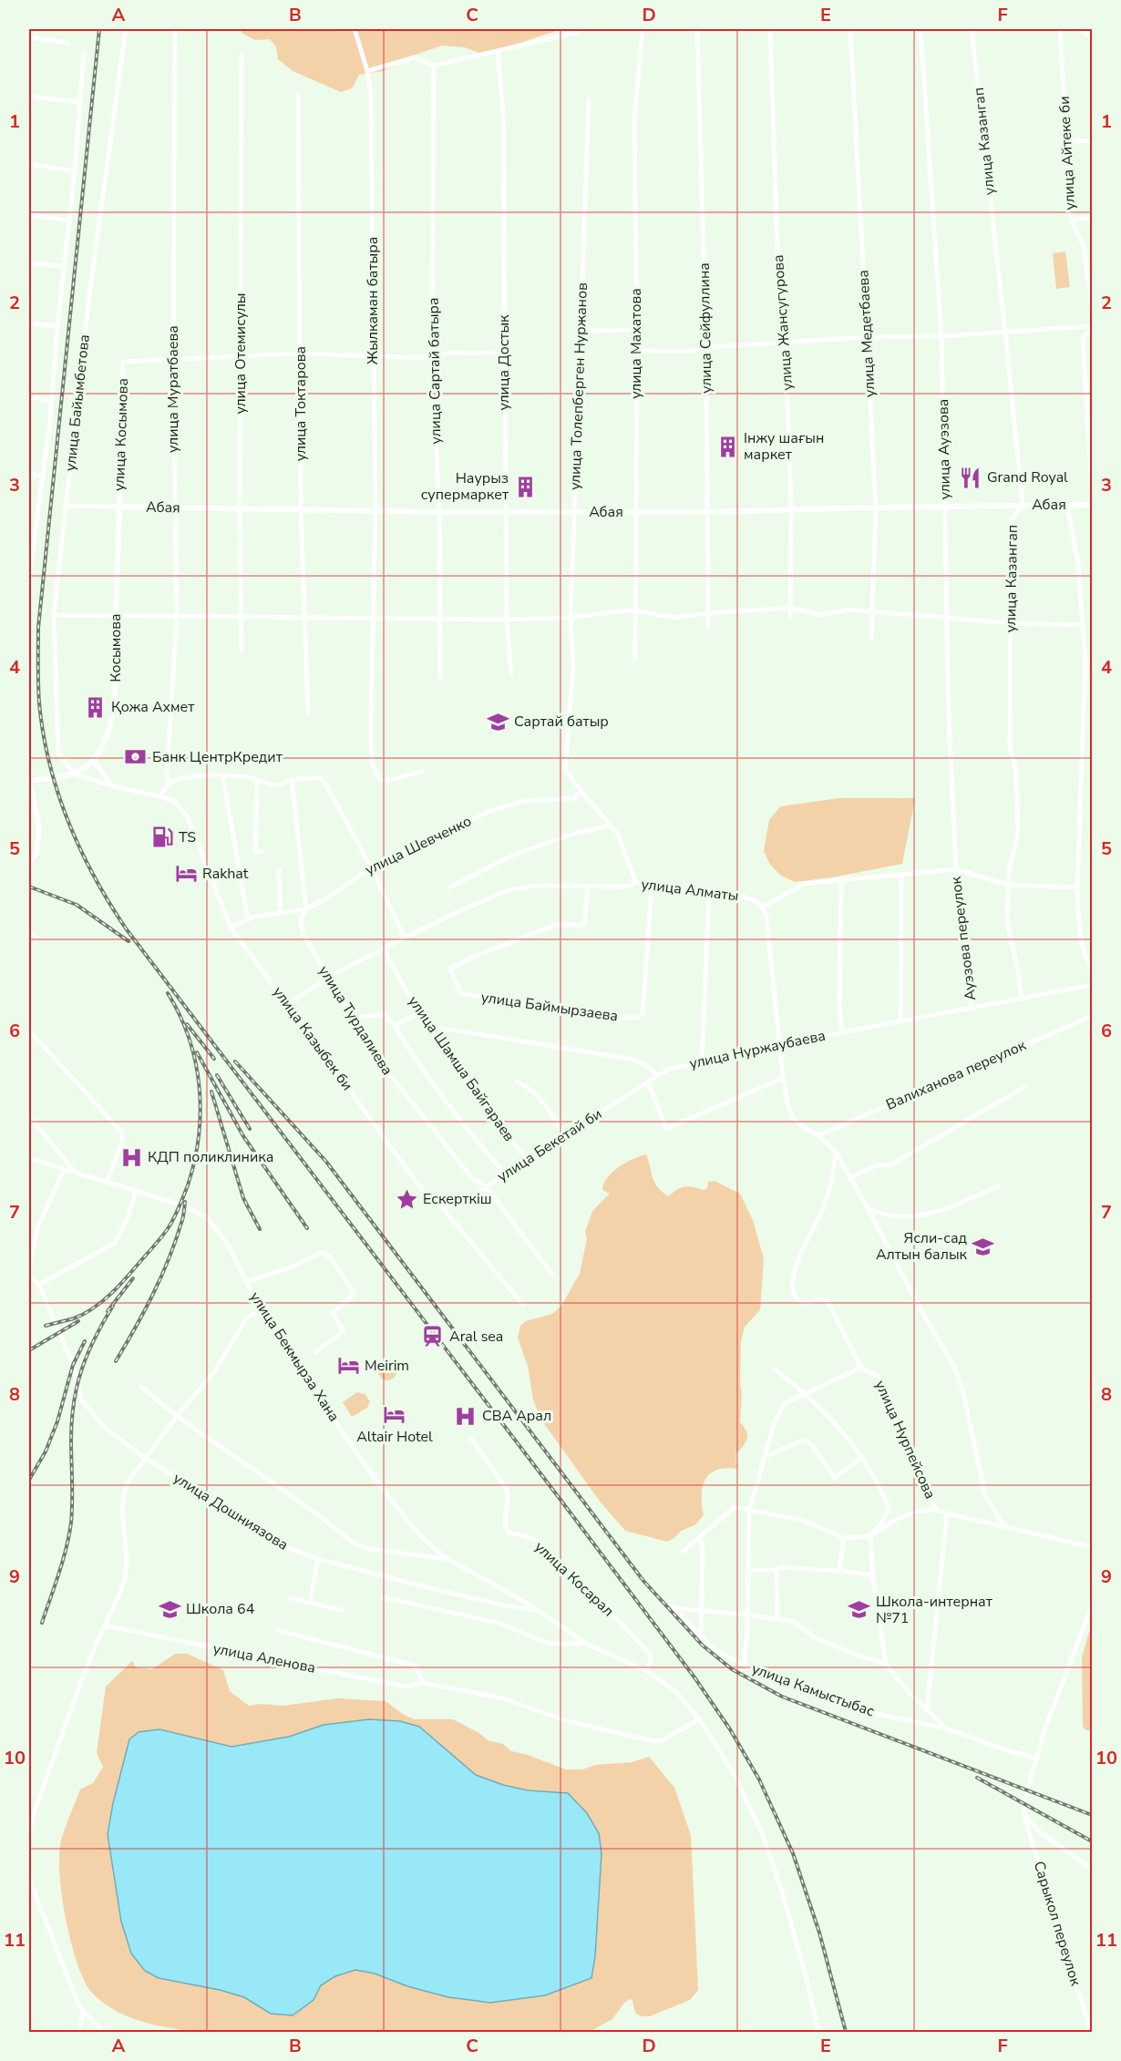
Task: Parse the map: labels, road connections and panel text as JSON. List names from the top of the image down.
{
  "streets": {
    "street": [
      "улица Казангап",
      "улица Айтеке би",
      "Жылкаман батыра",
      "улица Жансугурова",
      "улица Сейфуллина",
      "улица Медетбаева",
      "улица Махатова",
      "улица Отемисулы",
      "улица Достык",
      "улица Сартай батыра",
      "улица Толепберген Нуржанов",
      "улица Муратбаева",
      "улица Байымбетова",
      "улица Токтарова",
      "улица Косымова",
      "улица Ауэзова",
      "Абая",
      "Косымова",
      "улица Шевченко",
      "улица Алматы",
      "Ауэзова переулок",
      "улица Баймырзаева",
      "улица Турдалиева",
      "улица Казыбек би",
      "улица Нуржаубаева",
      "улица Шамша Байгараев",
      "Валиханова переулок",
      "улица Бекетай би",
      "улица Бекмырза Хана",
      "улица Нурпейсова",
      "улица Дошниязова",
      "улица Косарал",
      "улица Аленова",
      "улица Камыстыбас",
      "Сарыкол переулок"
    ]
  },
  "crossings": [
    ["улица Казангап", "Абая"],
    ["улица Казангап", "улица Нуржаубаева"],
    ["Жылкаман батыра", "Абая"],
    ["улица Жансугурова", "Абая"],
    ["улица Сейфуллина", "Абая"],
    ["улица Медетбаева", "Абая"],
    ["улица Махатова", "Абая"],
    ["улица Отемисулы", "Абая"],
    ["улица Достык", "Абая"],
    ["улица Сартай батыра", "Абая"],
    ["улица Толепберген Нуржанов", "Абая"],
    ["улица Толепберген Нуржанов", "улица Шевченко"],
    ["улица Толепберген Нуржанов", "улица Алматы"],
    ["улица Муратбаева", "улица Косымова"],
    ["улица Муратбаева", "Абая"],
    ["улица Байымбетова", "Косымова"],
    ["улица Байымбетова", "улица Казыбек би"],
    ["улица Токтарова", "Абая"],
    ["улица Косымова", "Абая"],
    ["улица Косымова", "Косымова"],
    ["улица Ауэзова", "Абая"],
    ["улица Ауэзова", "Ауэзова переулок"],
    ["Абая", "Косымова"],
    ["Косымова", "улица Казыбек би"],
    ["улица Шевченко", "улица Турдалиева"],
    ["улица Шевченко", "улица Казыбек би"],
    ["улица Алматы", "улица Баймырзаева"],
    ["улица Алматы", "улица Турдалиева"],
    ["улица Алматы", "улица Казыбек би"],
    ["улица Алматы", "улица Шамша Байгараев"],
    ["Ауэзова переулок", "улица Нуржаубаева"],
    ["улица Турдалиева", "улица Бекетай би"],
    ["улица Казыбек би", "улица Бекетай би"],
    ["улица Нуржаубаева", "улица Бекетай би"],
    ["улица Шамша Байгараев", "улица Бекетай би"]
  ],
  "places": {
    "building": ["Інжу шағын маркет", "Наурыз супермаркет", "Қожа Ахмет"],
    "restaurant": ["Grand Royal"],
    "school or university": [
      "Сартай батыр",
      "Ясли-сад Алтын балык",
      "Школа 64",
      "Школа-интернат №71"
    ],
    "bank": ["Банк ЦентрКредит"],
    "fuel station": ["TS"],
    "hotel": ["Rakhat", "Meirim", "Altair Hotel"],
    "hospital": ["КДП поликлиника", "СВА Арал"],
    "place": ["Ескерткіш"],
    "station": ["Aral sea"]
  },
  "grid": {
    "columns": [
      "A",
      "B",
      "C",
      "D",
      "E",
      "F"
    ],
    "rows": [
      "1",
      "2",
      "3",
      "4",
      "5",
      "6",
      "7",
      "8",
      "9",
      "10",
      "11"
    ]
  }
}
